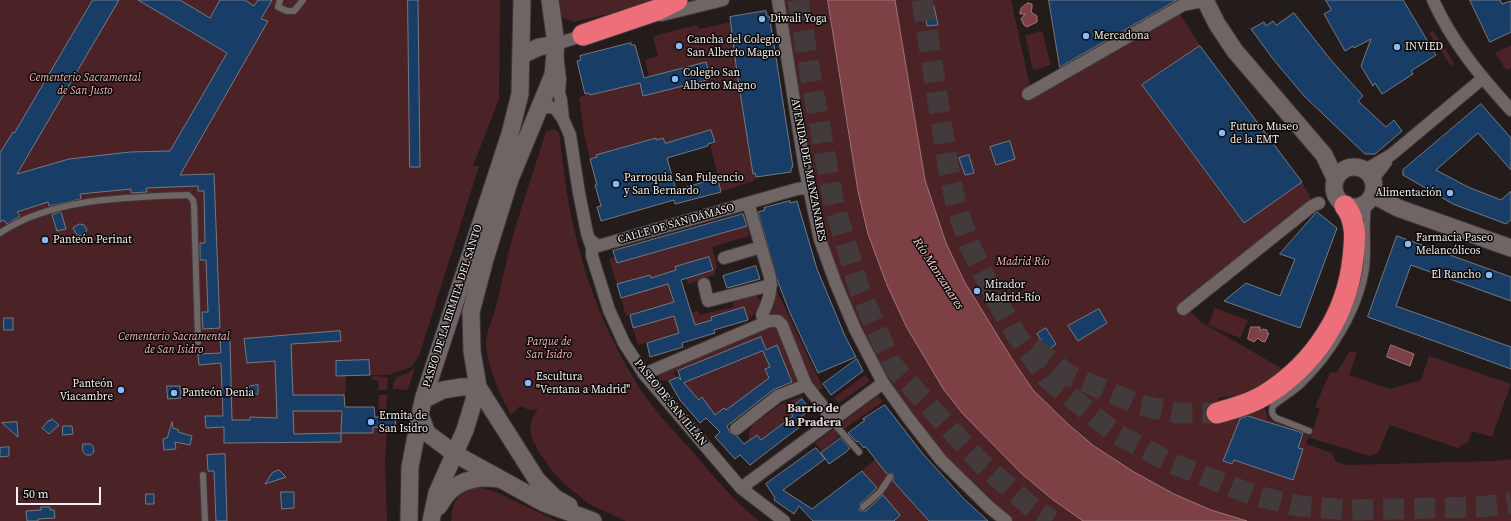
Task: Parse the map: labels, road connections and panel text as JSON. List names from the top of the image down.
{
  "streets": {
    "street": [
      "AVENIDA DEL MANZANARES",
      "CALLE DE SAN DÁMASO",
      "PASEO DE LA ERMITA DEL SANTO",
      "PASEO DE SAN ILLÁN"
    ]
  },
  "crossings": [
    ["AVENIDA DEL MANZANARES", "CALLE DE SAN DÁMASO"],
    ["CALLE DE SAN DÁMASO", "PASEO DE SAN ILLÁN"],
    ["PASEO DE LA ERMITA DEL SANTO", "PASEO DE SAN ILLÁN"]
  ],
  "districts": ["Barrio de la Pradera"],
  "water": ["Río Manzanares"],
  "parks": [
    "Cementerio Sacramental de San Justo",
    "Madrid Río",
    "Cementerio Sacramental de San Isidro",
    "Parque de San Isidro"
  ],
  "places": [
    "Diwali Yoga",
    "Mercadona",
    "Cancha del Colegio San Alberto Magno",
    "INVIED",
    "Colegio San Alberto Magno",
    "Futuro Museo de la EMT",
    "Parroquia San Fulgencio y San Bernardo",
    "Alimentación",
    "Panteón Perinat",
    "Farmacia Paseo Melancólicos",
    "El Rancho",
    "Mirador Madrid-Río",
    "Escultura \"Ventana a Madrid\"",
    "Panteón Viacambre",
    "Panteón Denia",
    "Ermita de San Isidro"
  ],
  "scale_bar": "50 m"
}
